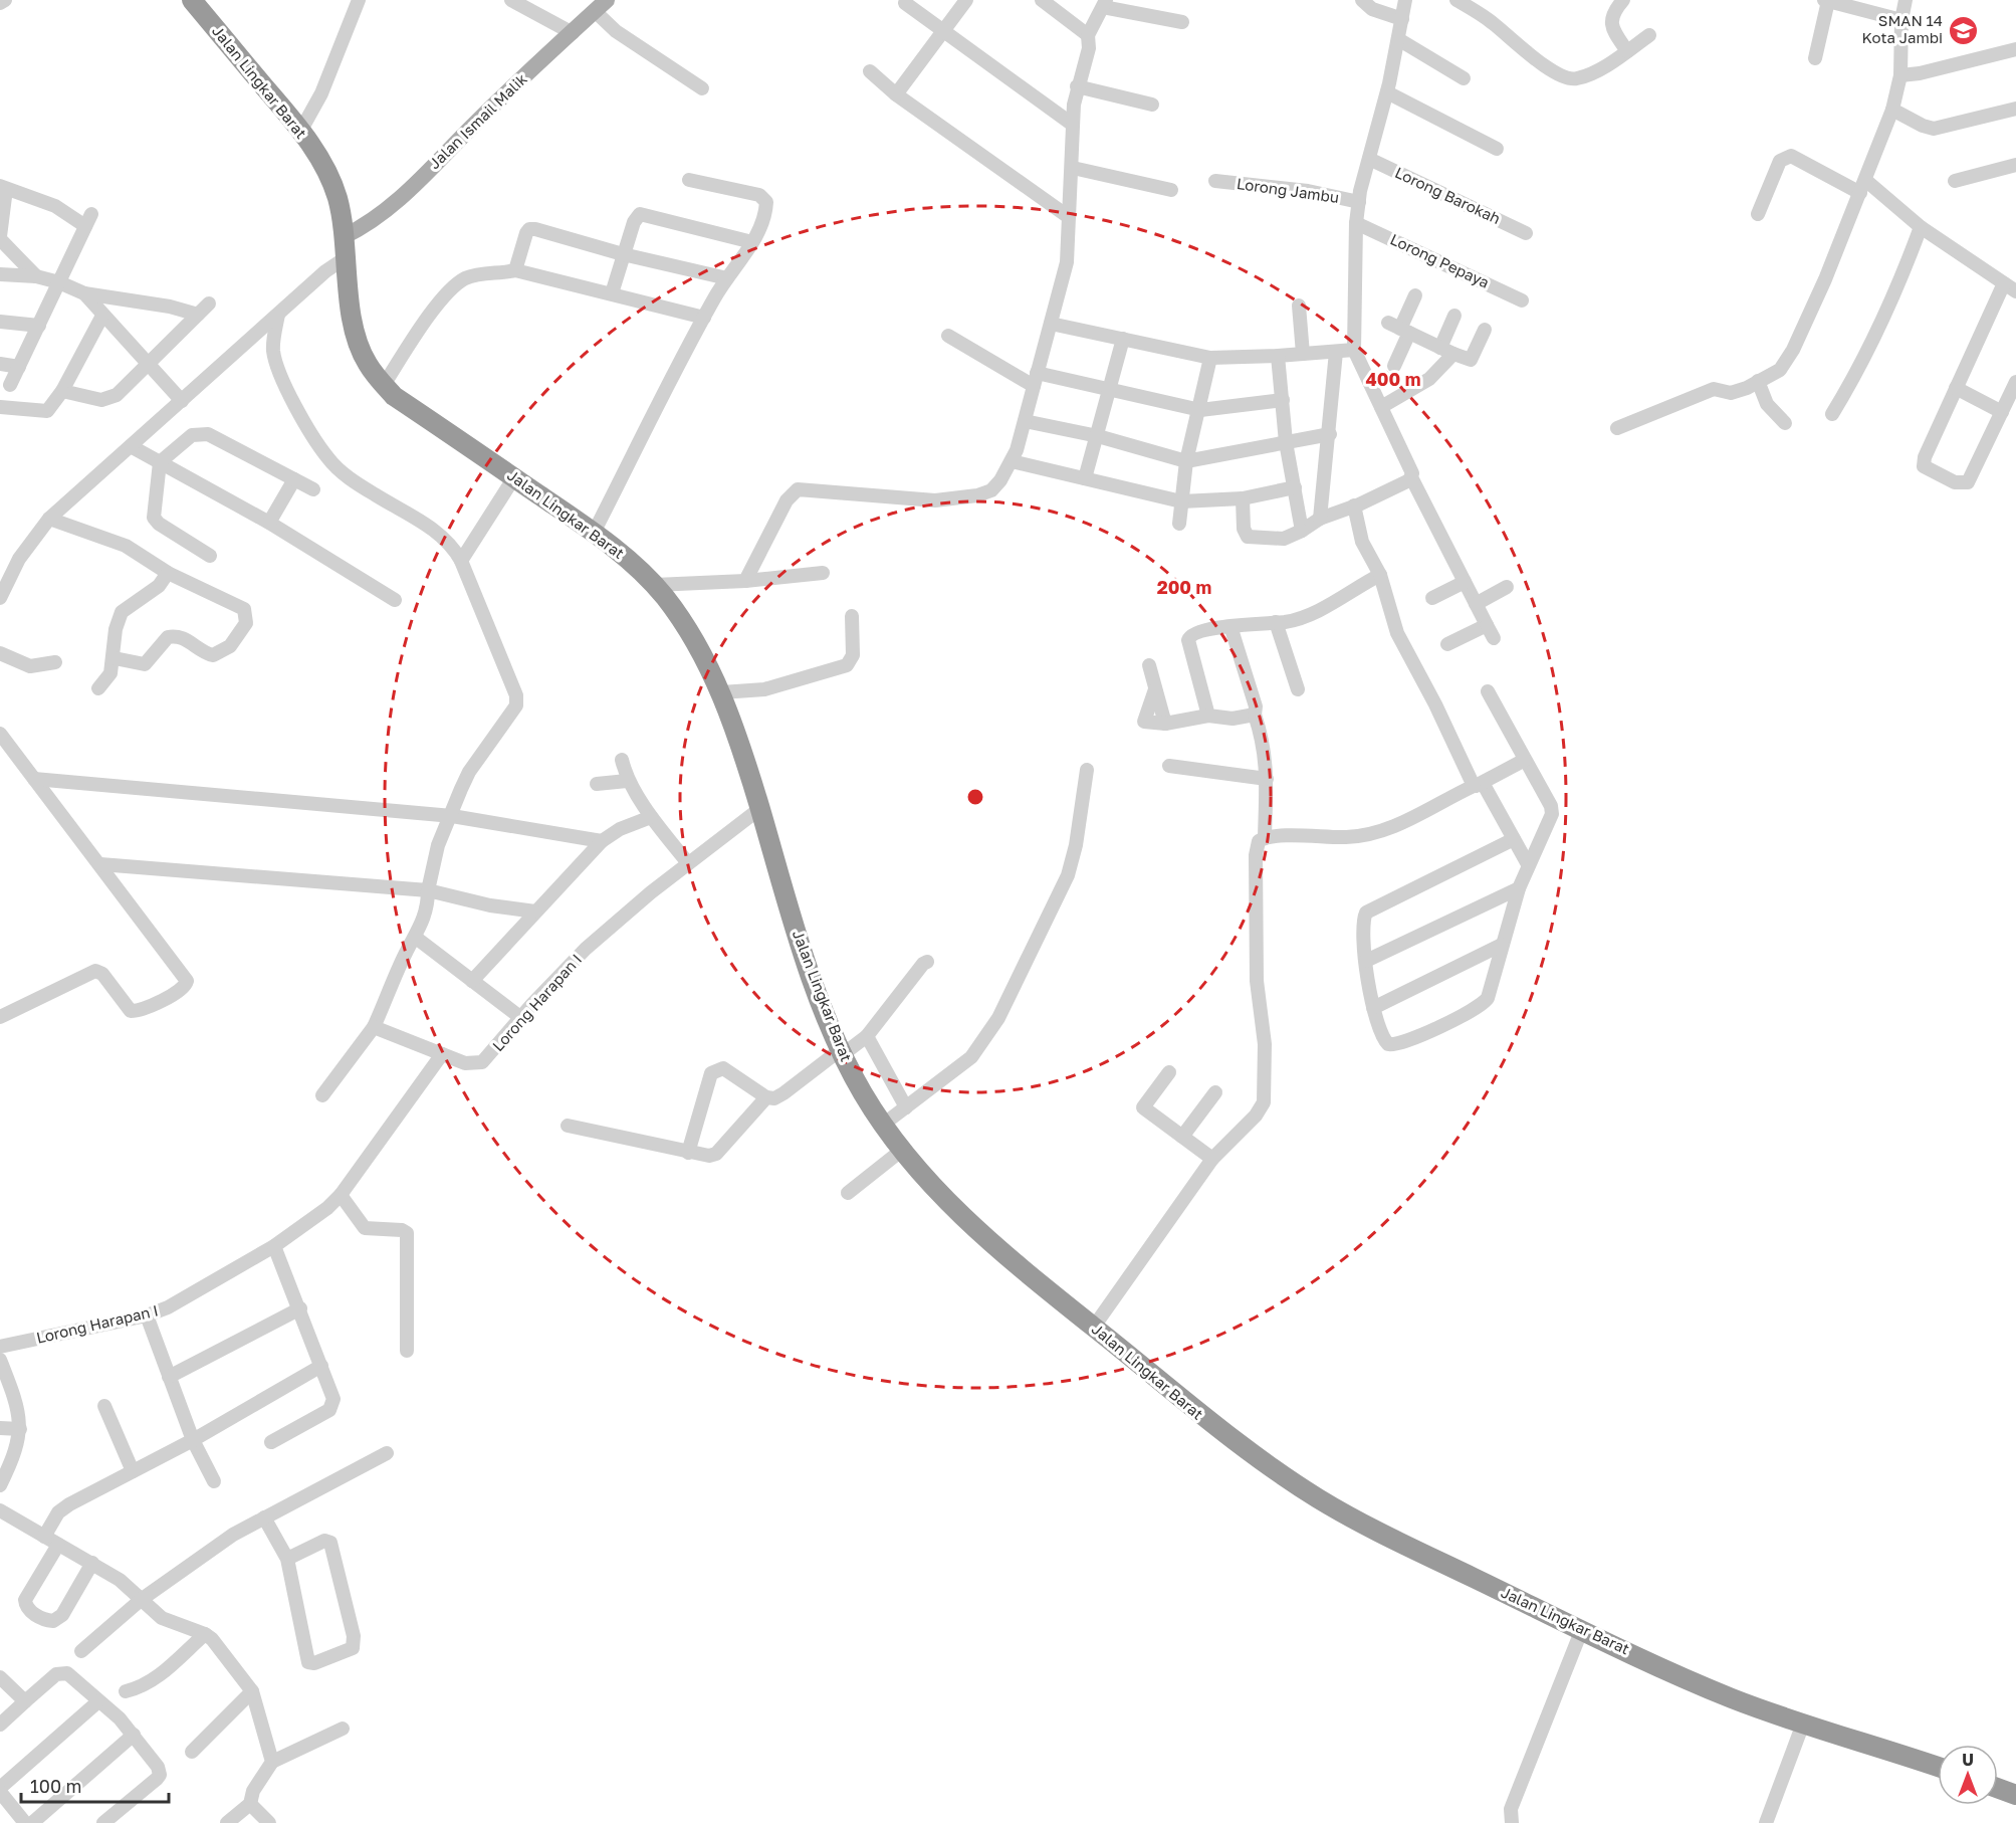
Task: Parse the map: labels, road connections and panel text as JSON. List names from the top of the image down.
{
  "streets": {
    "highway": ["Jalan Lingkar Barat"],
    "main road": ["Jalan Ismail Malik"],
    "street": [
      "Lorong Jambu",
      "Lorong Barokah",
      "Lorong Pepaya",
      "Lorong Harapan I"
    ]
  },
  "crossings": [
    ["Jalan Lingkar Barat", "Jalan Ismail Malik"],
    ["Jalan Lingkar Barat", "Lorong Harapan I"]
  ],
  "places": {
    "school or university": ["SMAN 14 Kota Jambi"]
  },
  "scale_bar": "100 m",
  "north": "top",
  "rings": ["400 m", "200 m"]
}
